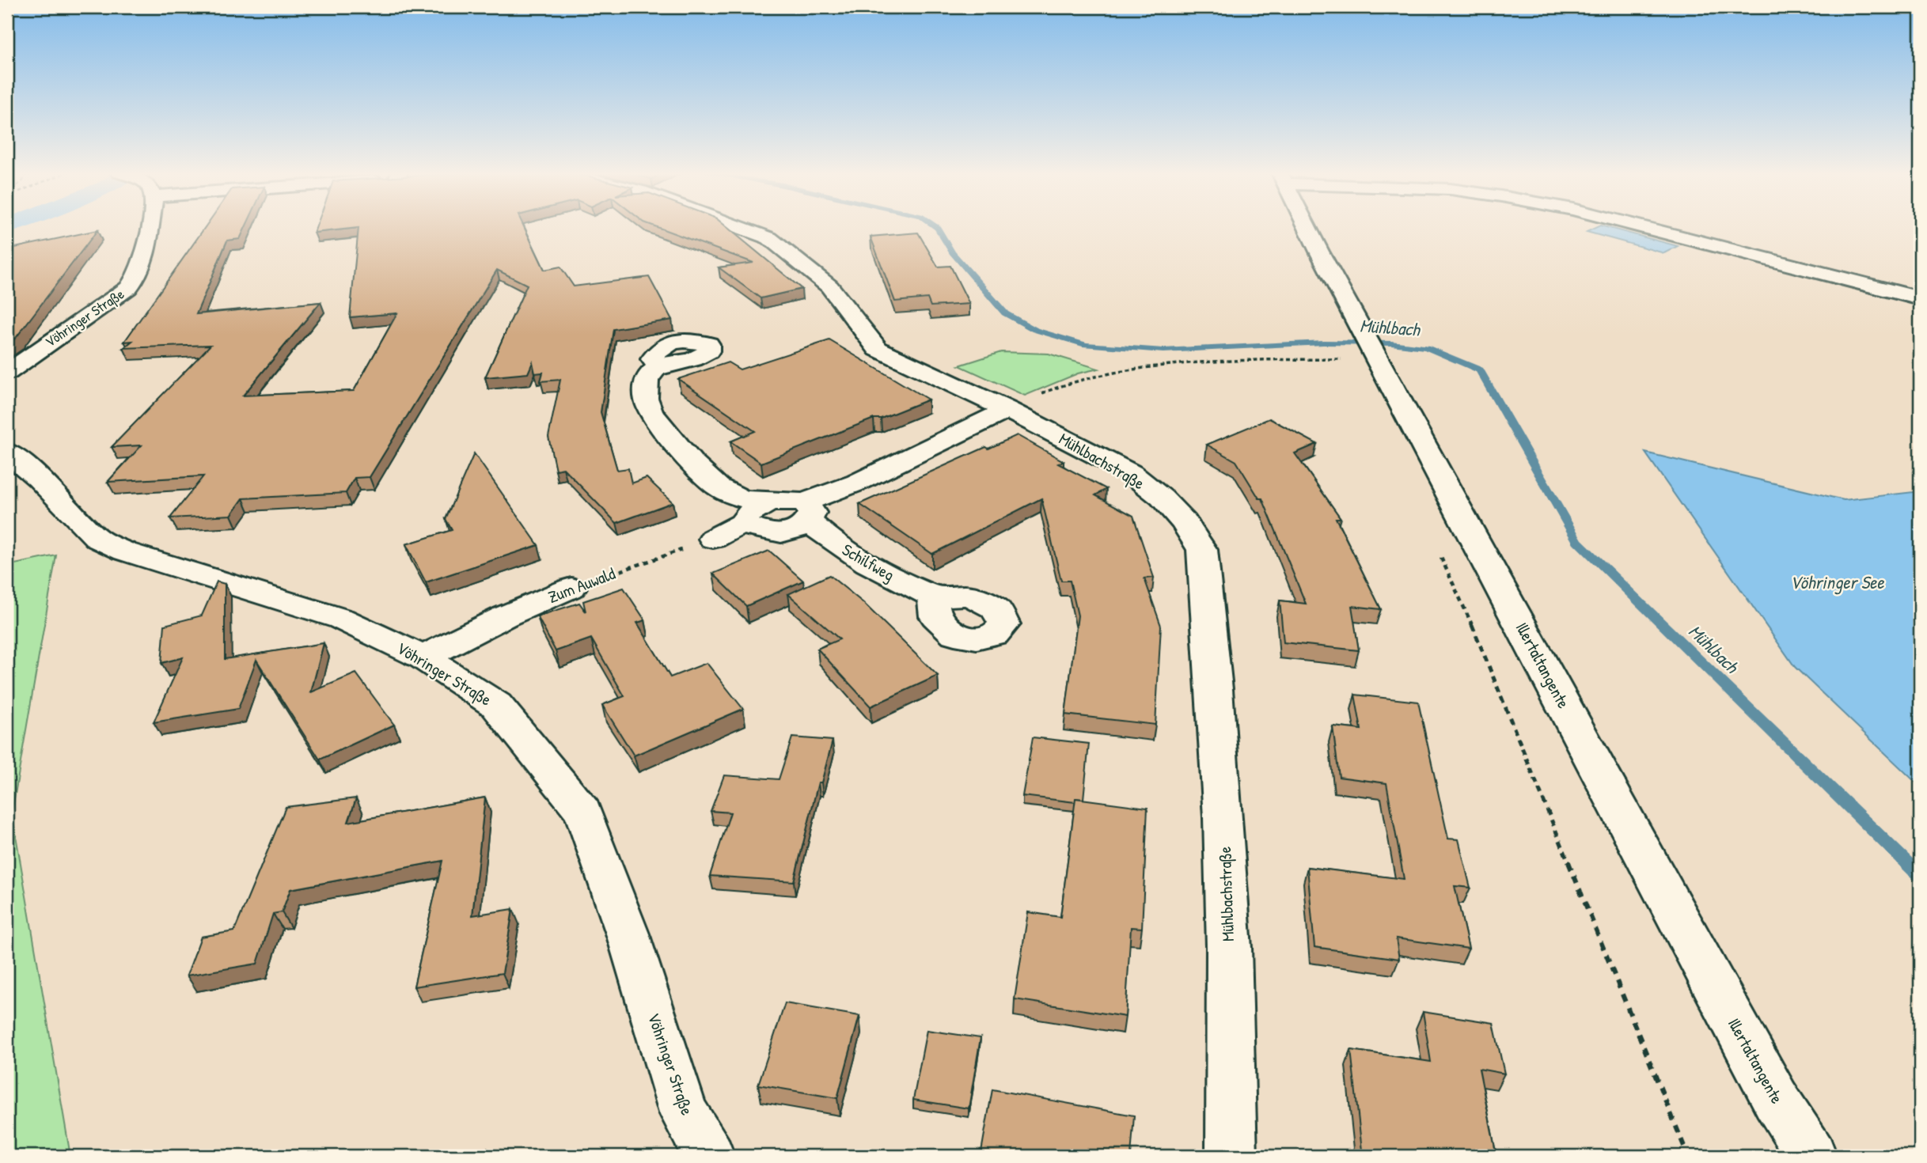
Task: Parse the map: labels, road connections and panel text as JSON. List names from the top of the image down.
{
  "streets": {
    "street": [
      "Vöhringer Straße",
      "Mühlbachstraße",
      "Schilfweg",
      "Zum Auwald",
      "Illertaltangente"
    ]
  },
  "crossings": [
    ["Vöhringer Straße", "Zum Auwald"]
  ],
  "water": ["Mühlbach", "Vöhringer See"]
}
